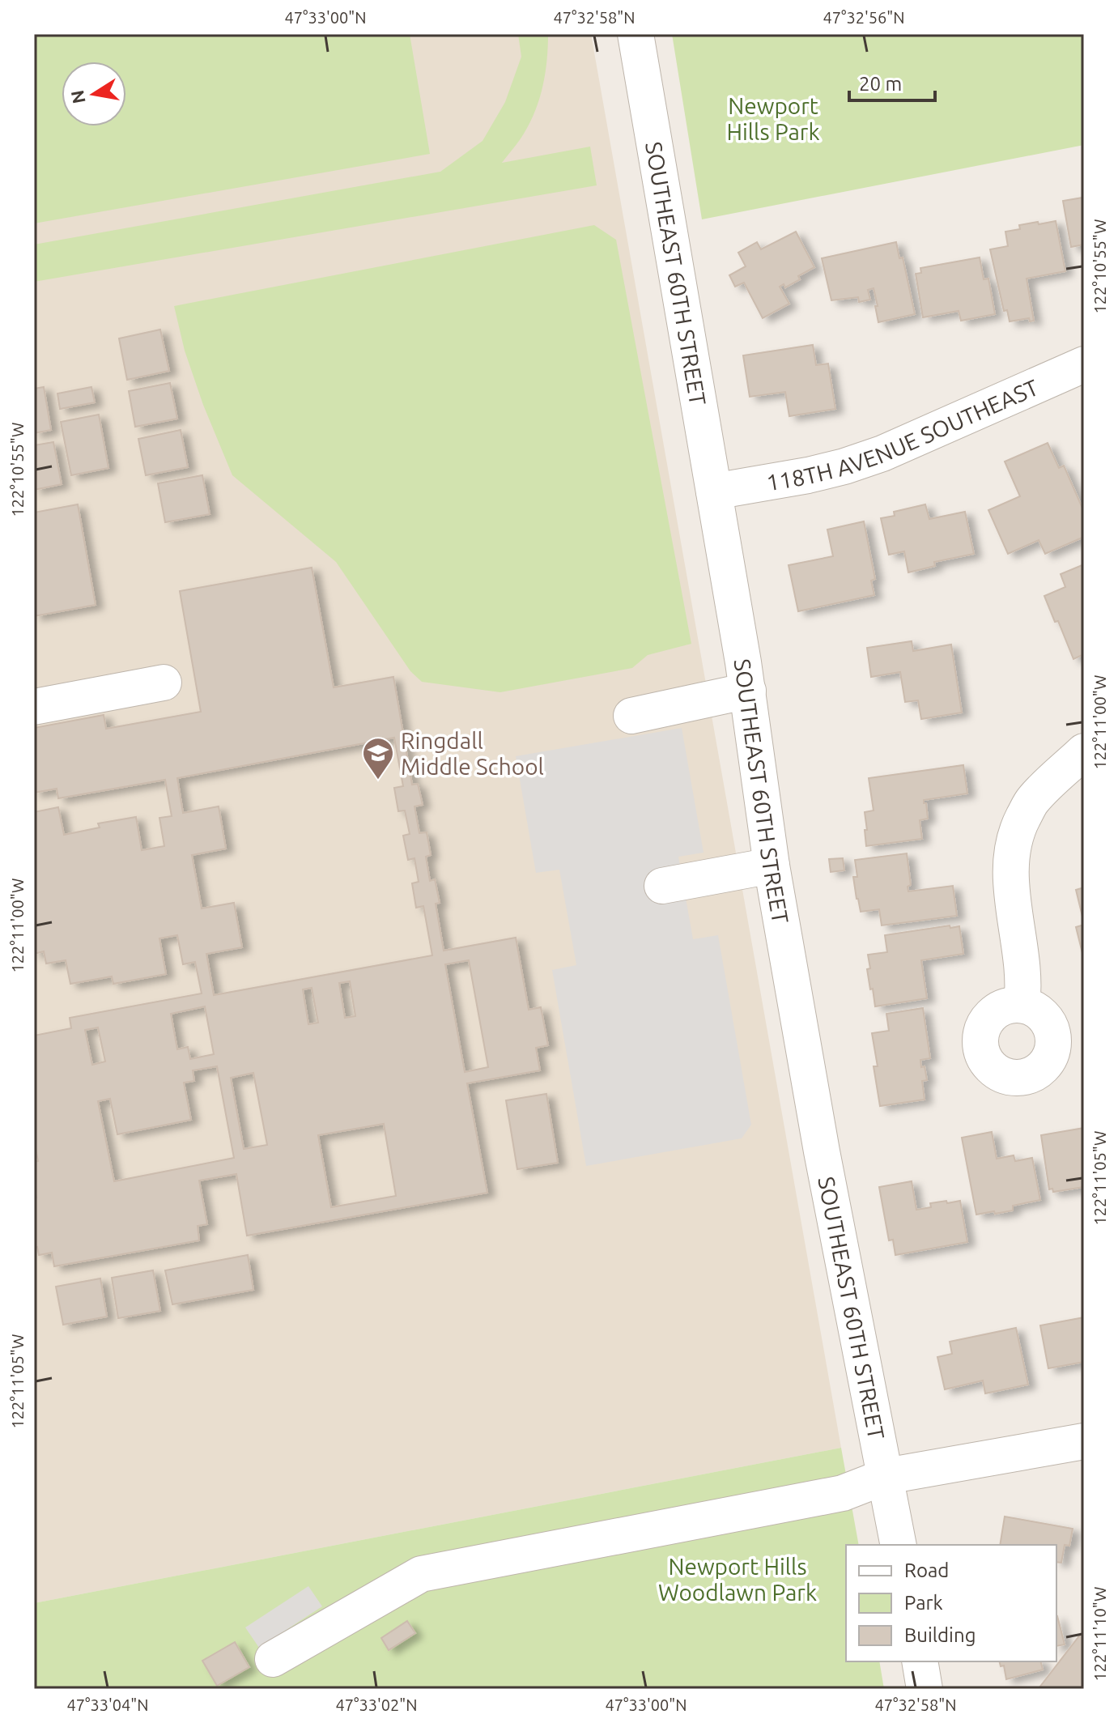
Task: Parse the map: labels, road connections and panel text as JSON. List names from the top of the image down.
{
  "streets": {
    "street": ["SOUTHEAST 60TH STREET", "118TH AVENUE SOUTHEAST"]
  },
  "crossings": [
    ["SOUTHEAST 60TH STREET", "118TH AVENUE SOUTHEAST"]
  ],
  "parks": ["Newport Hills Park", "Newport Hills Woodlawn Park"],
  "places": {
    "school or university": ["Ringdall Middle School"]
  },
  "legend": ["Road", "Park", "Building"],
  "scale_bar": "20 m",
  "north": "left",
  "coordinates": [
    "47°33'00\"N",
    "47°32'58\"N",
    "47°32'56\"N",
    "122°10'55\"W",
    "122°11'00\"W",
    "122°11'05\"W",
    "122°11'10\"W",
    "47°33'04\"N",
    "47°33'02\"N"
  ]
}
